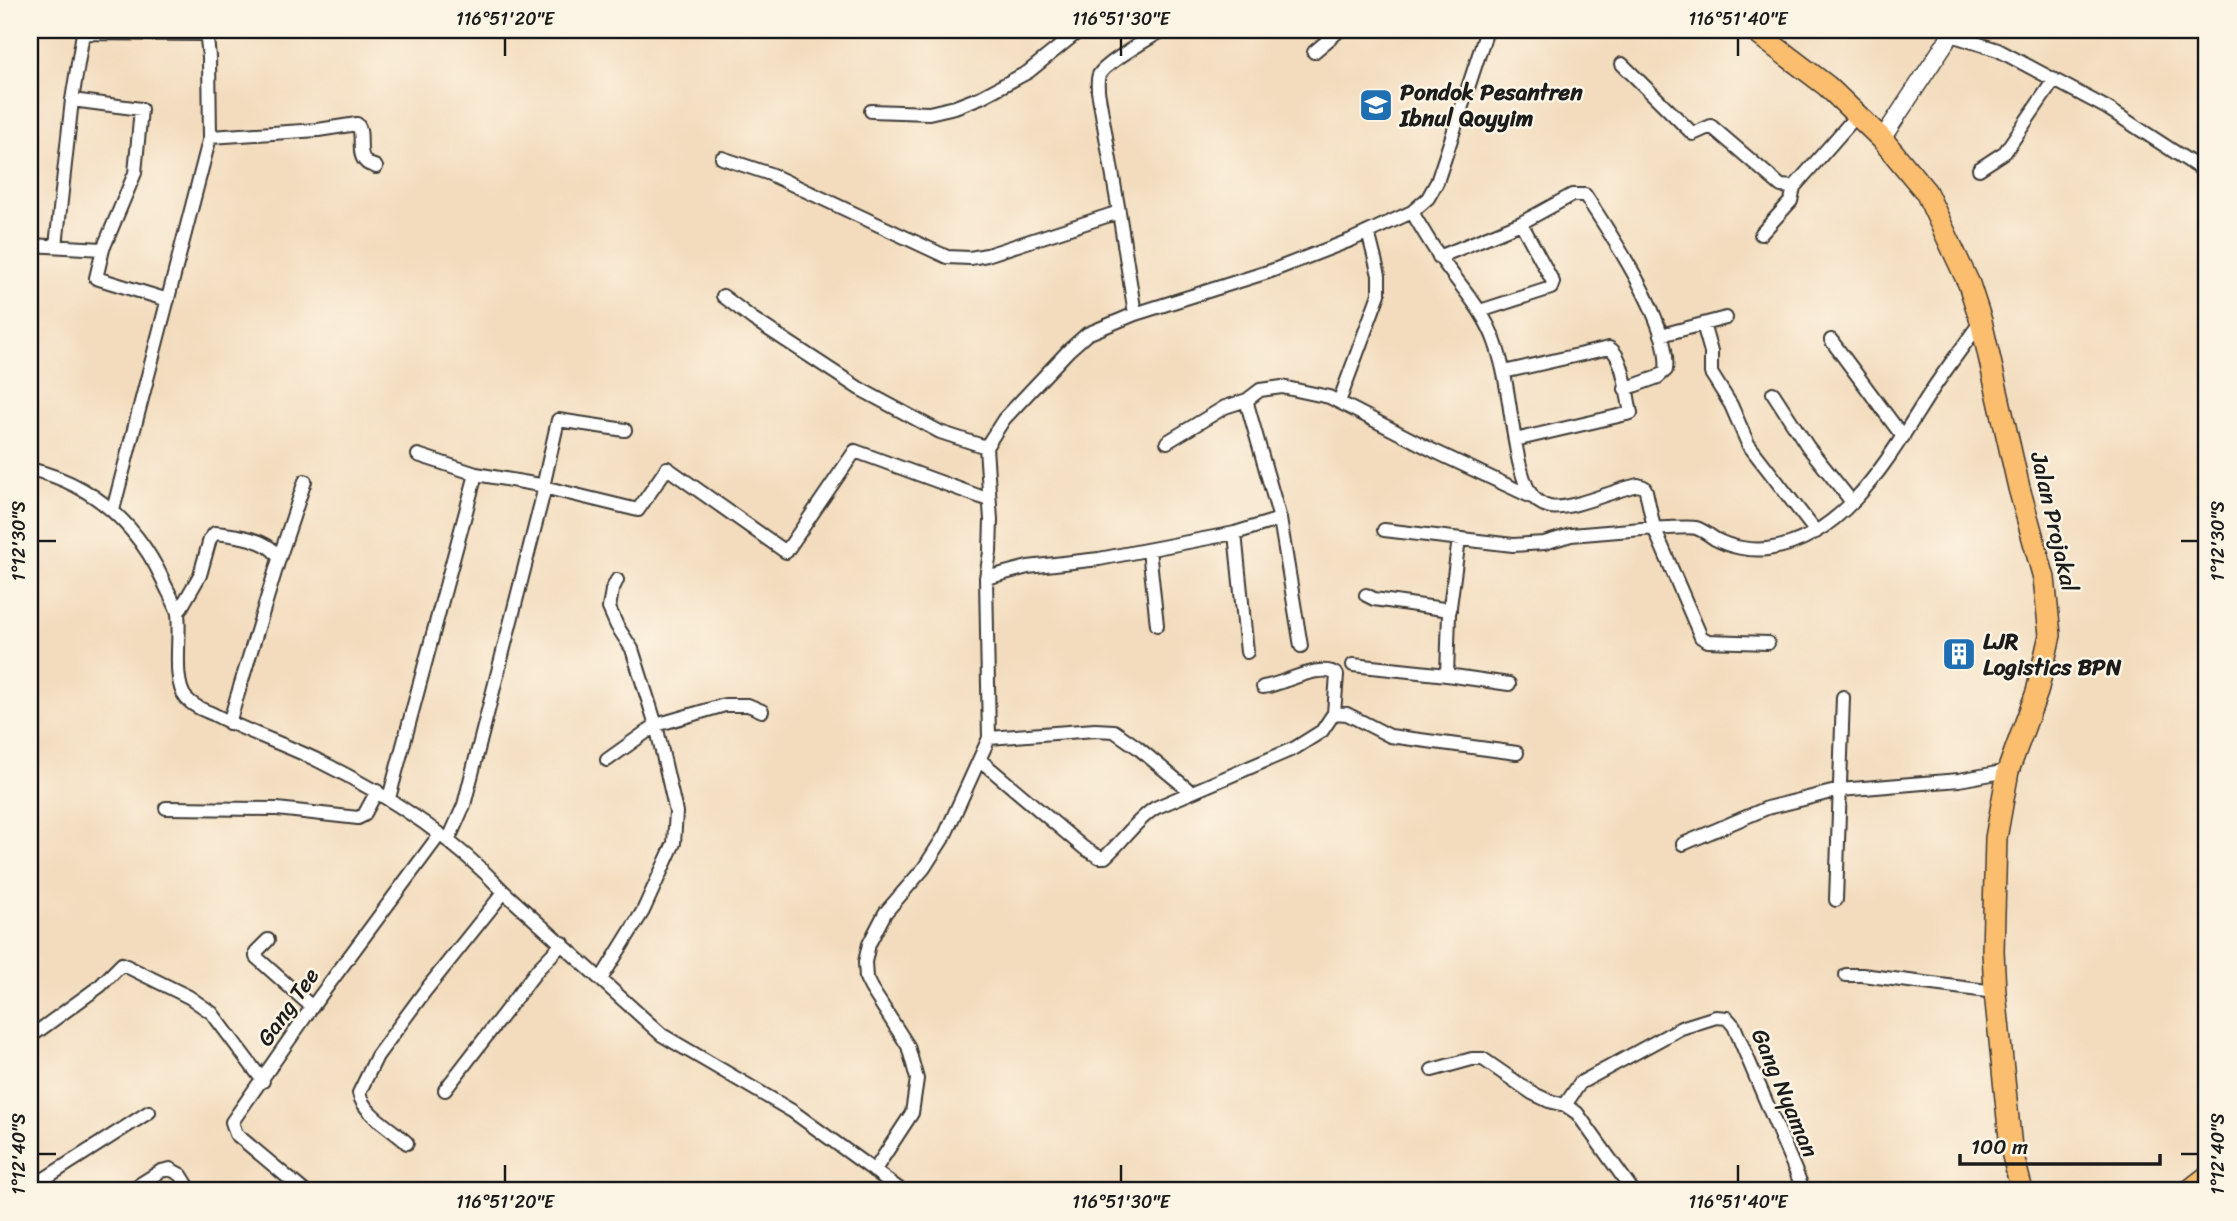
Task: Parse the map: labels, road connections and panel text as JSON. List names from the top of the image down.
{
  "streets": {
    "main road": ["Jalan Projakal"],
    "street": ["Gang Tee", "Gang Nyaman"]
  },
  "places": {
    "school or university": ["Pondok Pesantren Ibnul Qoyyim"],
    "building": ["LJR Logistics BPN"]
  },
  "scale_bar": "100 m",
  "coordinates": [
    "116°51'20\"E",
    "116°51'30\"E",
    "116°51'40\"E",
    "1°12'30\"S",
    "1°12'40\"S"
  ]
}
